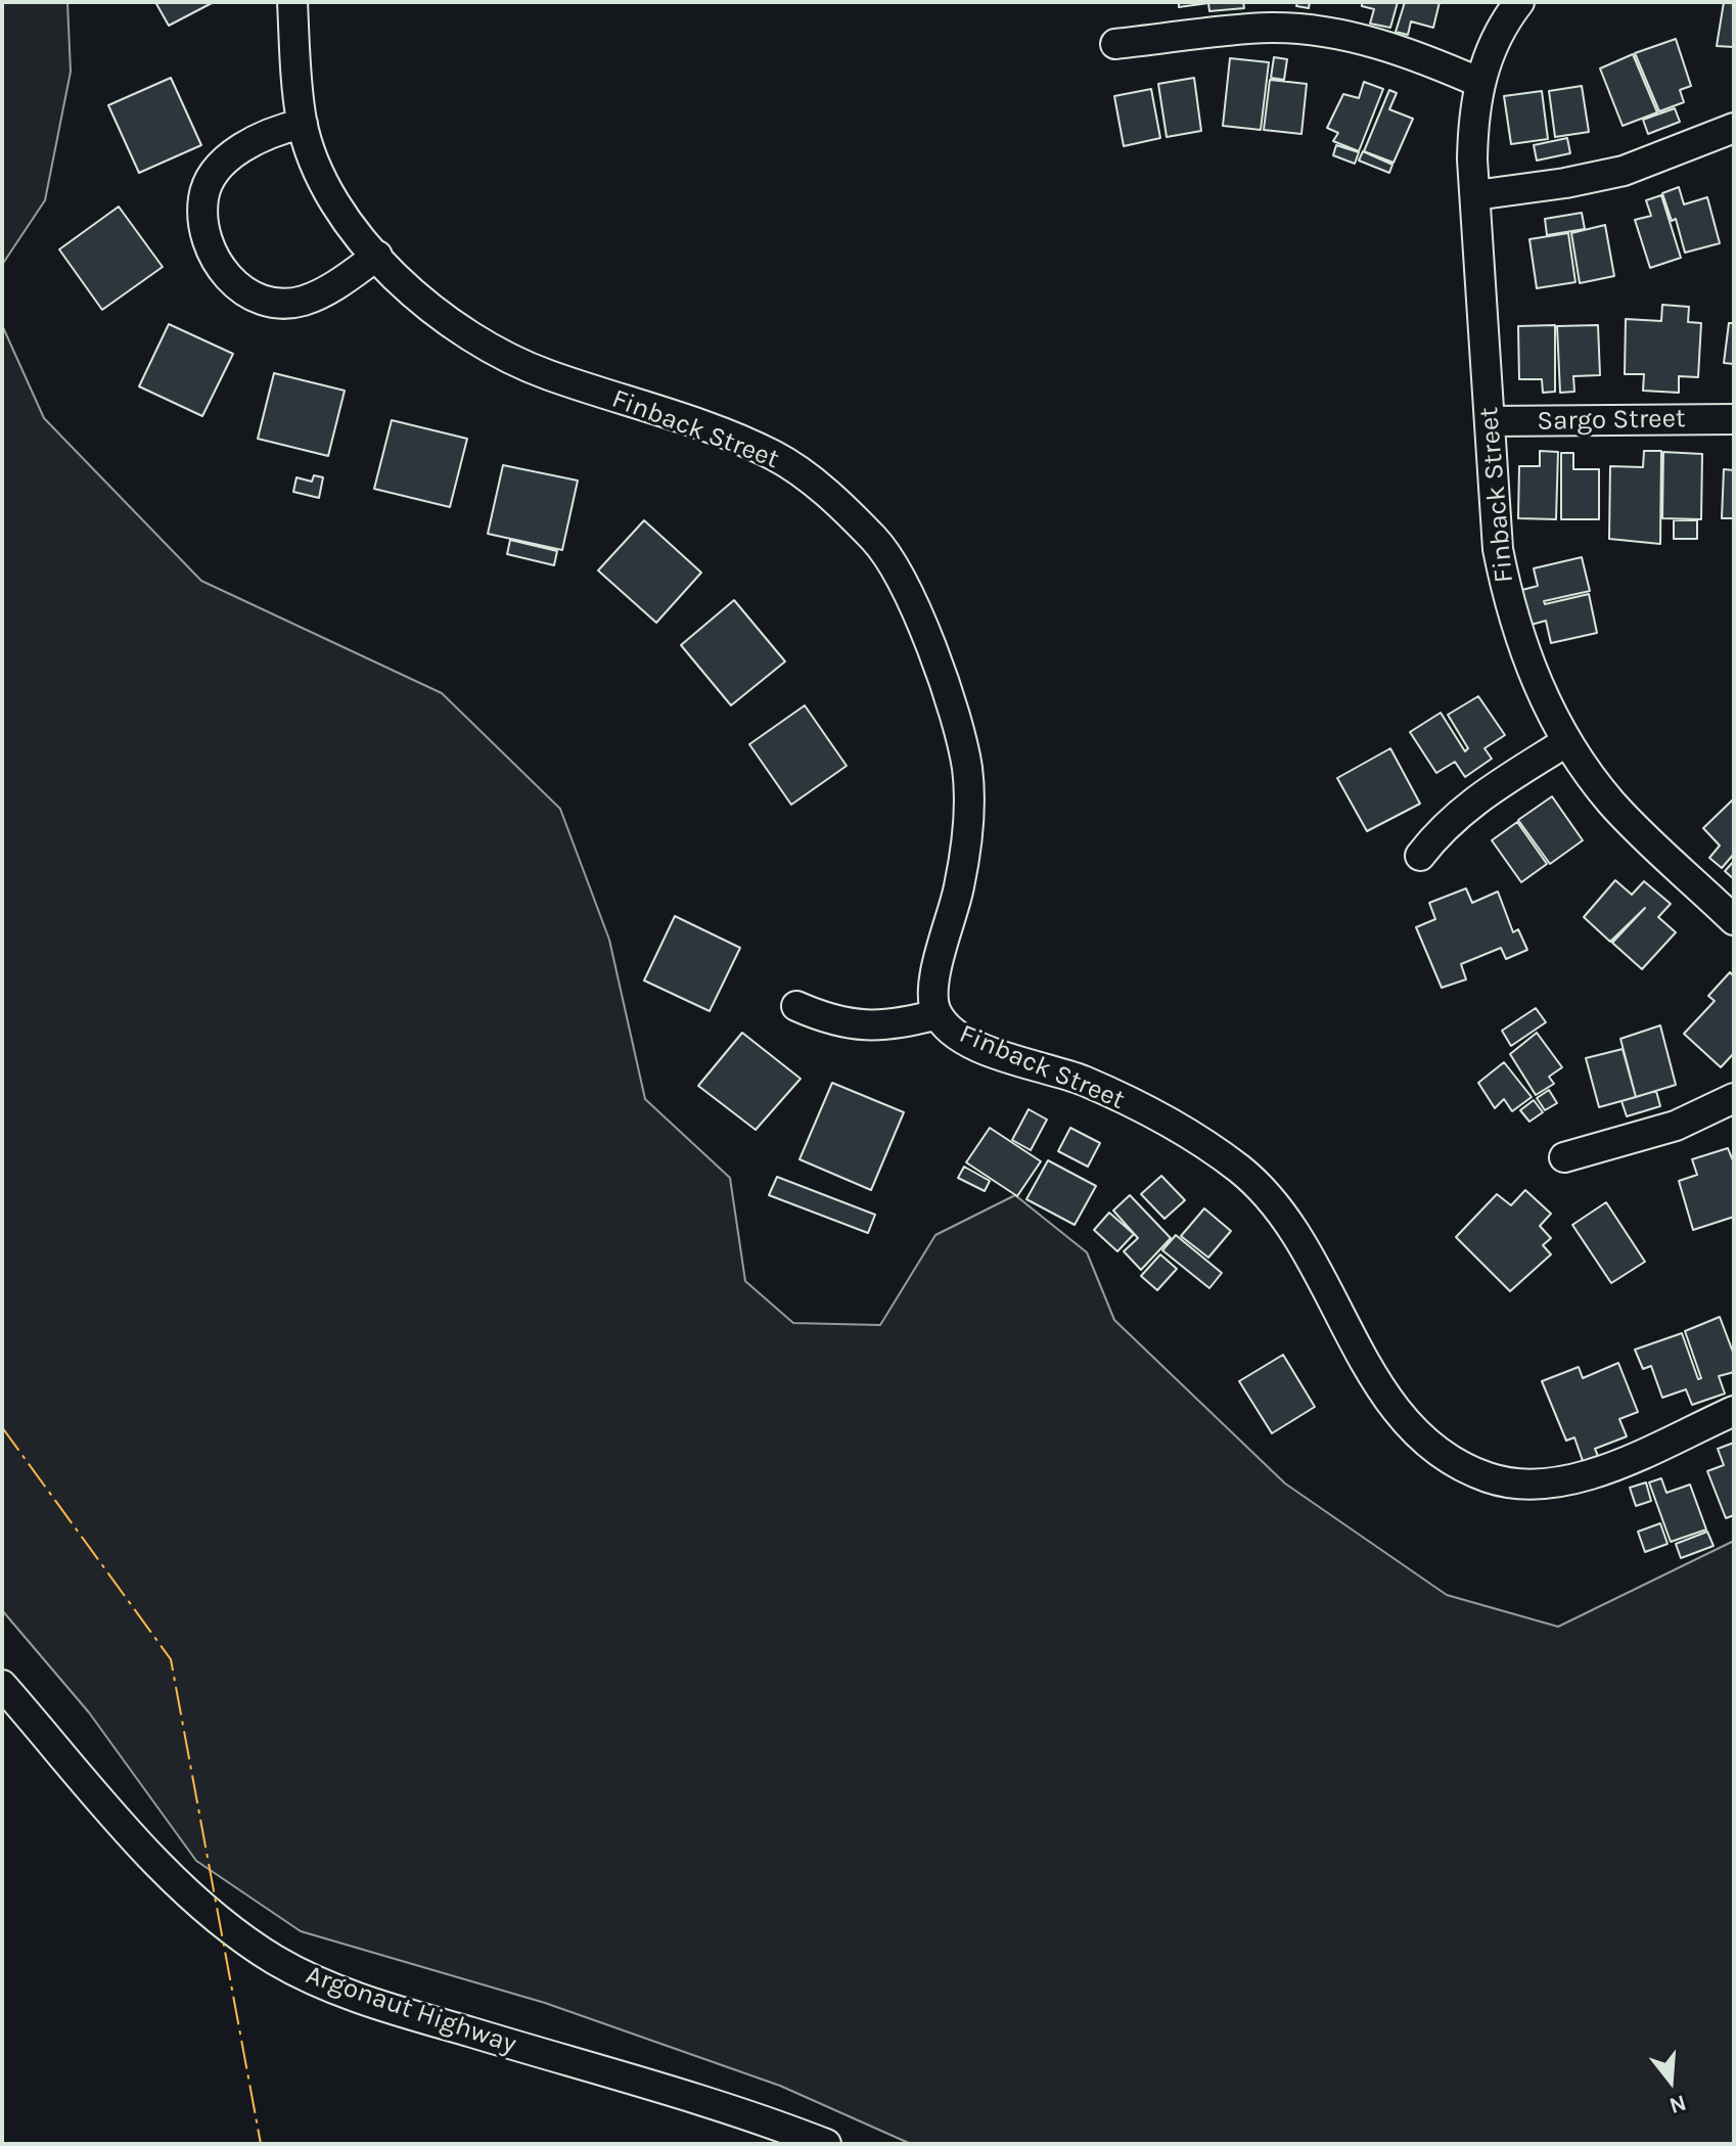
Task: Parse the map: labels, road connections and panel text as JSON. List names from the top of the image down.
{
  "streets": {
    "street": ["Sargo Street", "Finback Street", "Argonaut Highway"]
  },
  "crossings": [
    ["Sargo Street", "Finback Street"]
  ],
  "north": "bottom"
}
